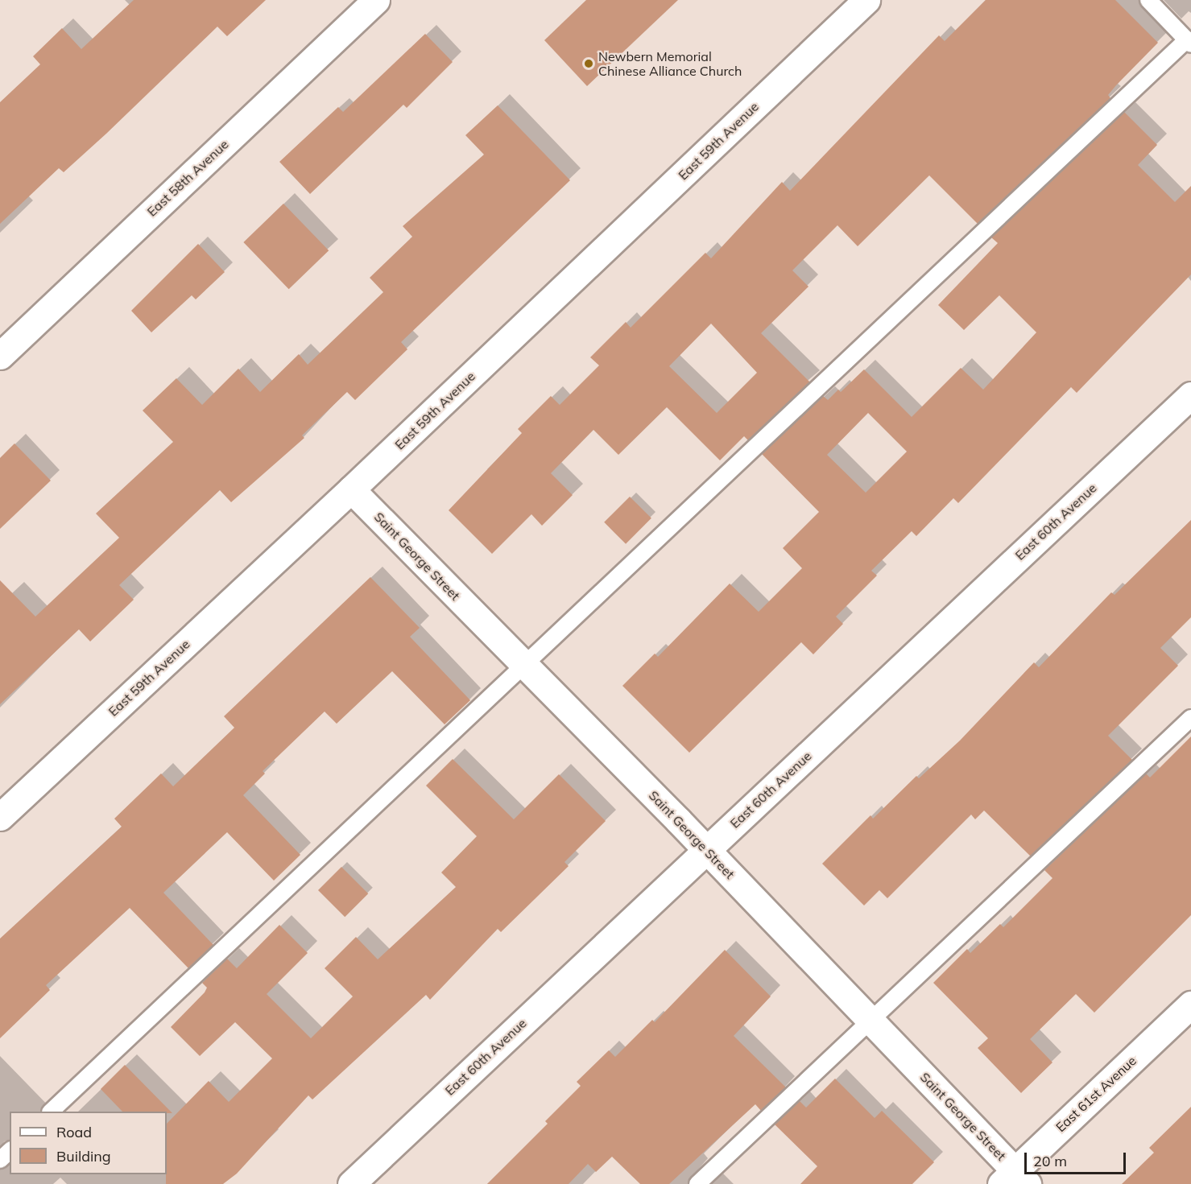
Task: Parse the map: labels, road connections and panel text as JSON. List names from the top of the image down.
{
  "streets": {
    "street": [
      "East 59th Avenue",
      "East 58th Avenue",
      "East 60th Avenue",
      "Saint George Street",
      "East 61st Avenue"
    ]
  },
  "crossings": [
    ["East 59th Avenue", "Saint George Street"],
    ["East 60th Avenue", "Saint George Street"],
    ["Saint George Street", "East 61st Avenue"]
  ],
  "places": ["Newbern Memorial Chinese Alliance Church"],
  "legend": ["Road", "Building"],
  "scale_bar": "20 m"
}
